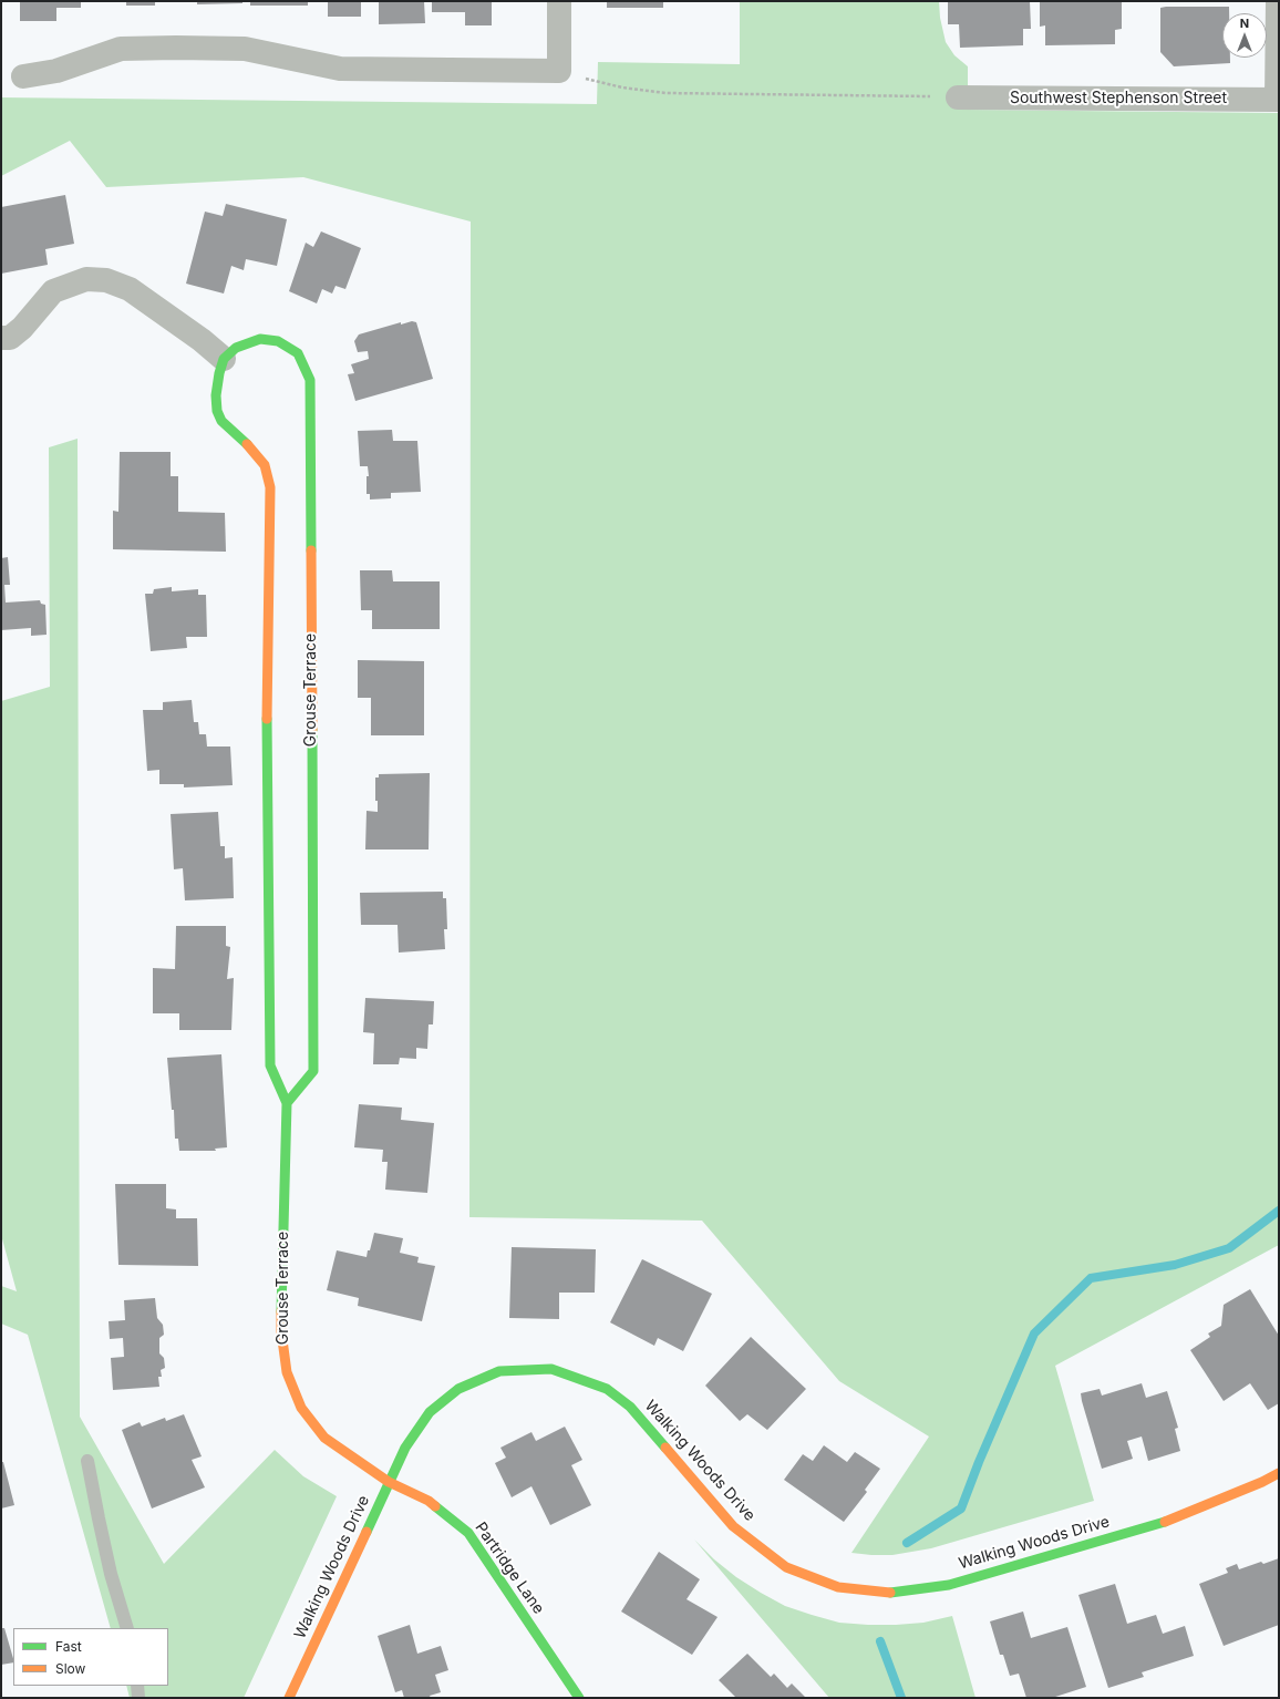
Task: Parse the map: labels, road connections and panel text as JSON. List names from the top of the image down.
{
  "streets": {
    "street": [
      "Southwest Stephenson Street",
      "Grouse Terrace",
      "Walking Woods Drive",
      "Partridge Lane"
    ]
  },
  "crossings": [
    ["Grouse Terrace", "Walking Woods Drive"],
    ["Grouse Terrace", "Partridge Lane"],
    ["Walking Woods Drive", "Partridge Lane"]
  ],
  "legend": ["Fast", "Slow"],
  "north": "top"
}
